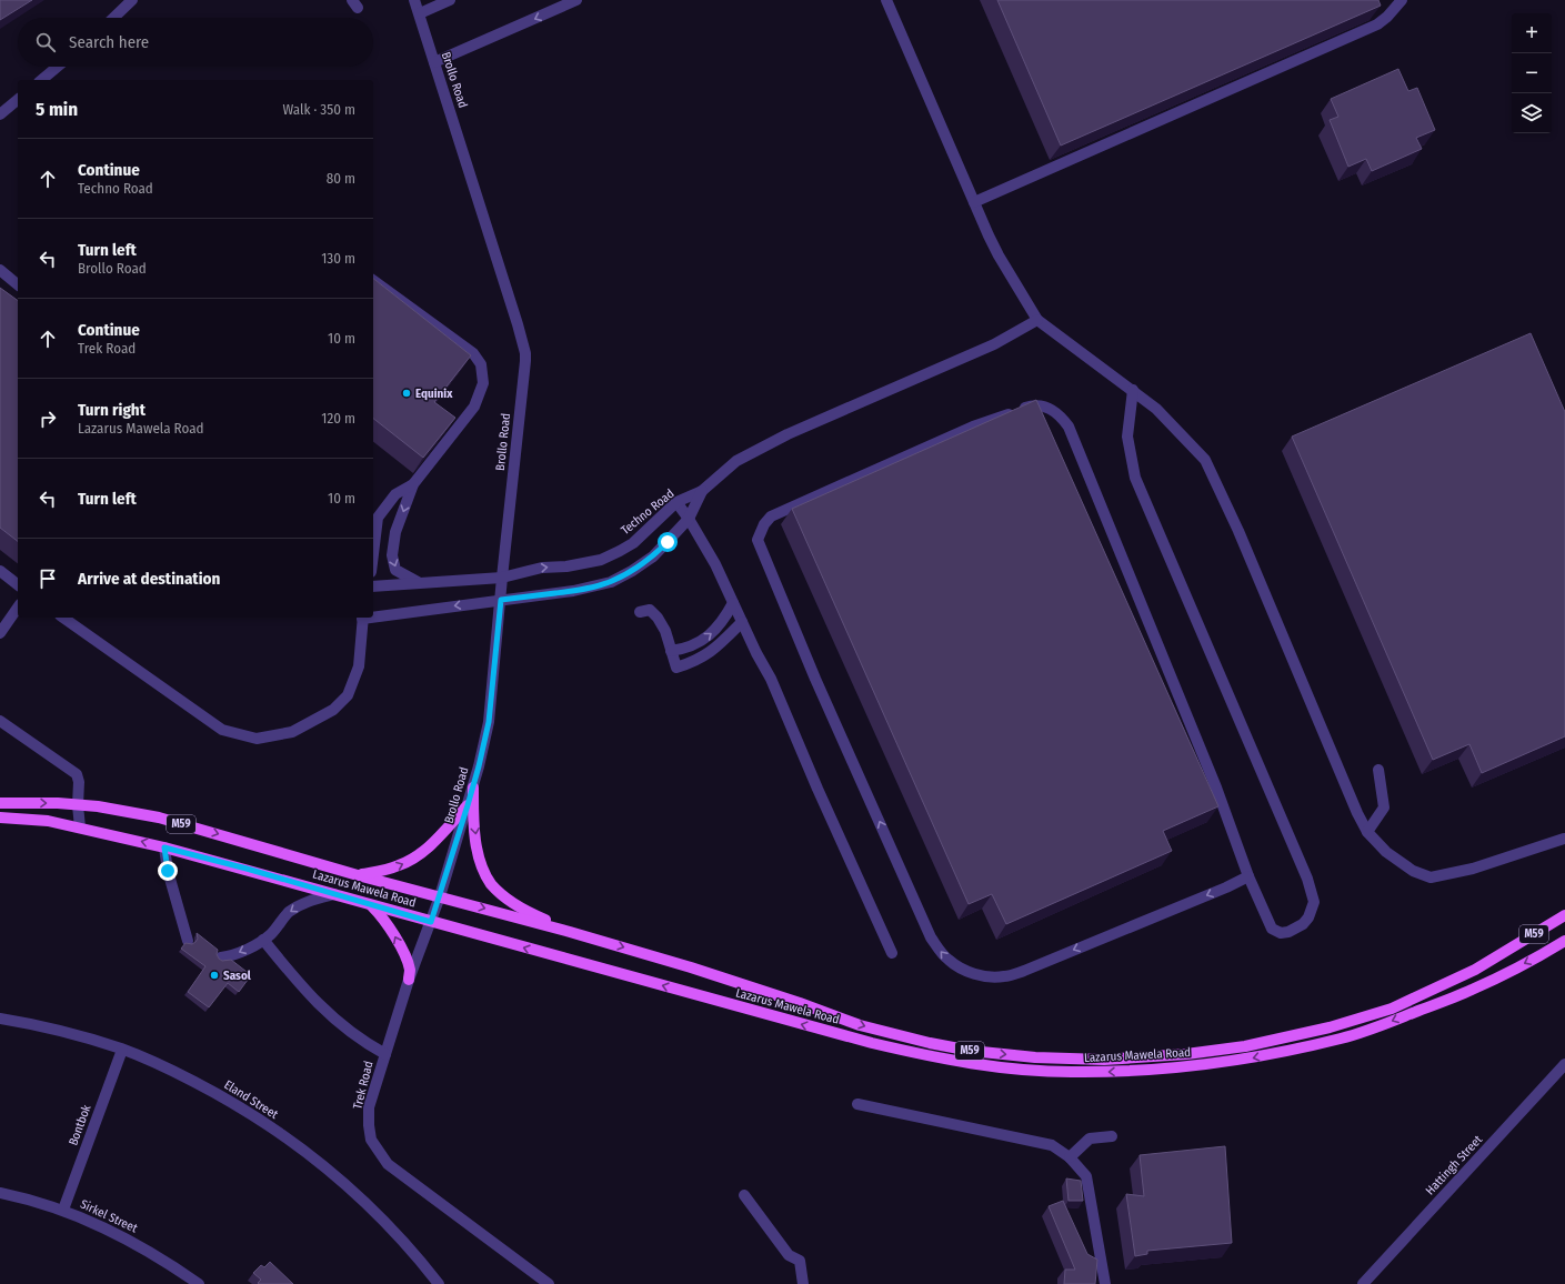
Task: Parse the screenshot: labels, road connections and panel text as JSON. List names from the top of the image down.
{
  "streets": {
    "main road": ["M59", "Lazarus Mawela Road"],
    "street": [
      "Brollo Road",
      "Techno Road",
      "Trek Road",
      "Eland Street",
      "Bontbok",
      "Hattingh Street",
      "Sirkel Street"
    ]
  },
  "crossings": [
    ["Brollo Road", "Techno Road"],
    ["Brollo Road", "M59"],
    ["Brollo Road", "Lazarus Mawela Road"],
    ["Brollo Road", "Trek Road"],
    ["M59", "Lazarus Mawela Road"],
    ["M59", "Trek Road"],
    ["Lazarus Mawela Road", "Trek Road"],
    ["Eland Street", "Bontbok"],
    ["Bontbok", "Sirkel Street"]
  ],
  "places": ["Equinix", "Sasol"],
  "page": {
    "map_buttons": ["+", "−"],
    "search": "Search here",
    "heading": ["5 min", "Walk · 350 m"],
    "list": [
      ["Continue", "Techno Road", "80 m"],
      ["Turn left", "Brollo Road", "130 m"],
      ["Continue", "Trek Road", "10 m"],
      ["Turn right", "Lazarus Mawela Road", "120 m"],
      ["Turn left", "10 m"],
      "Arrive at destination"
    ]
  }
}
